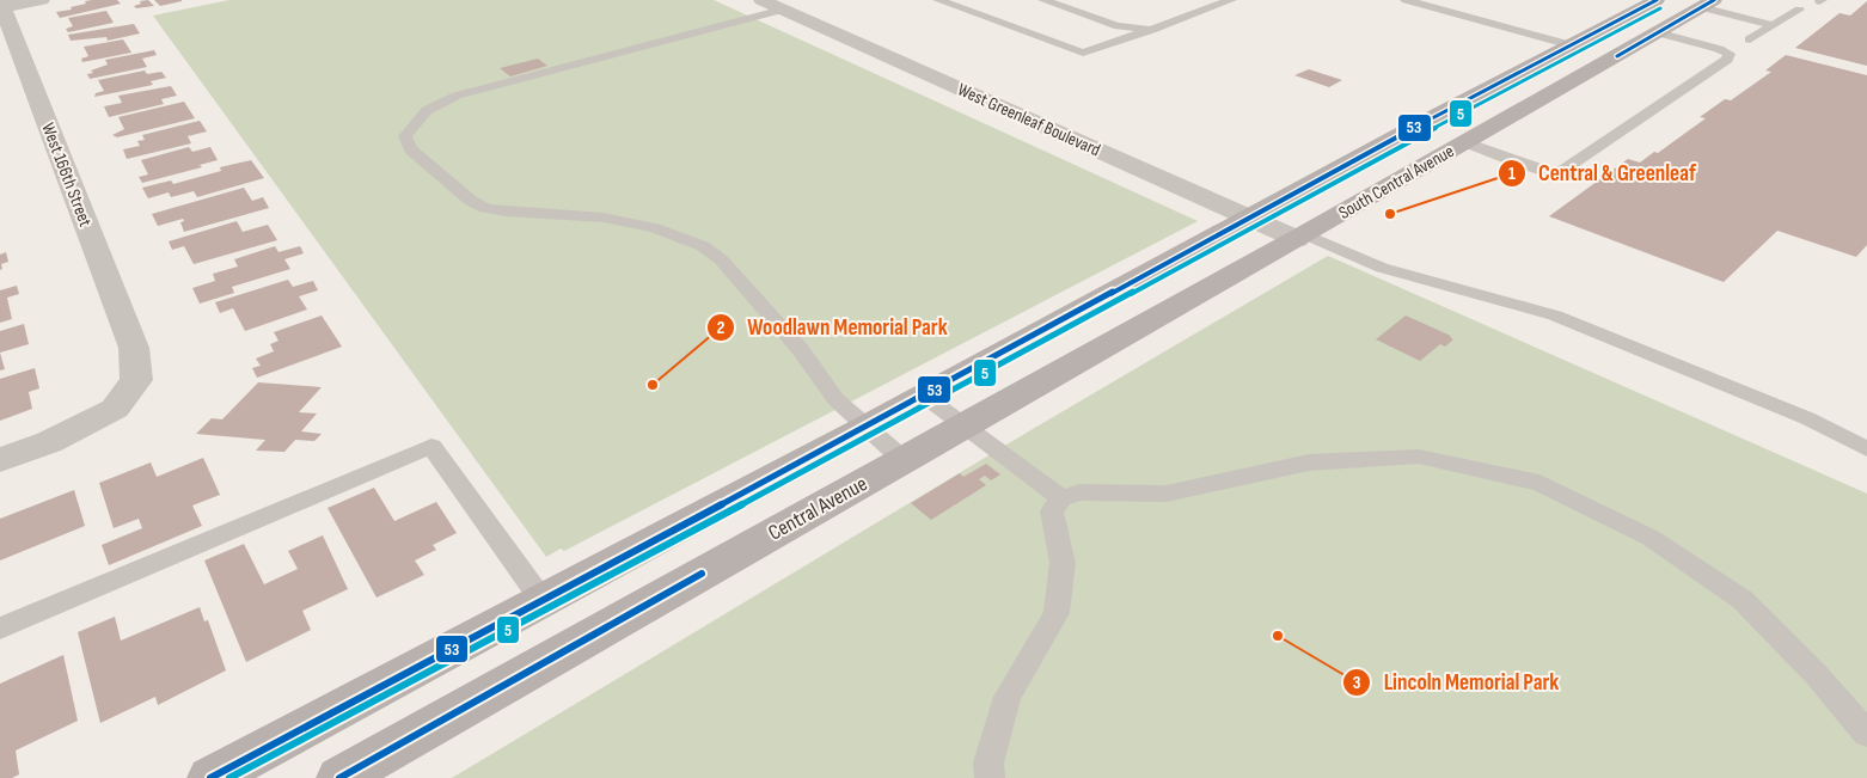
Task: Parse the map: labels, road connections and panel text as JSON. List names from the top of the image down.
{
  "streets": {
    "main road": ["South Central Avenue", "Central Avenue"],
    "street": ["West Greenleaf Boulevard", "West 166th Street"]
  },
  "crossings": [
    ["West Greenleaf Boulevard", "South Central Avenue"],
    ["West Greenleaf Boulevard", "Central Avenue"],
    ["South Central Avenue", "Central Avenue"]
  ],
  "places": ["Central & Greenleaf", "Woodlawn Memorial Park", "Lincoln Memorial Park"],
  "lines": ["transit line 53", "transit line 5"]
}
